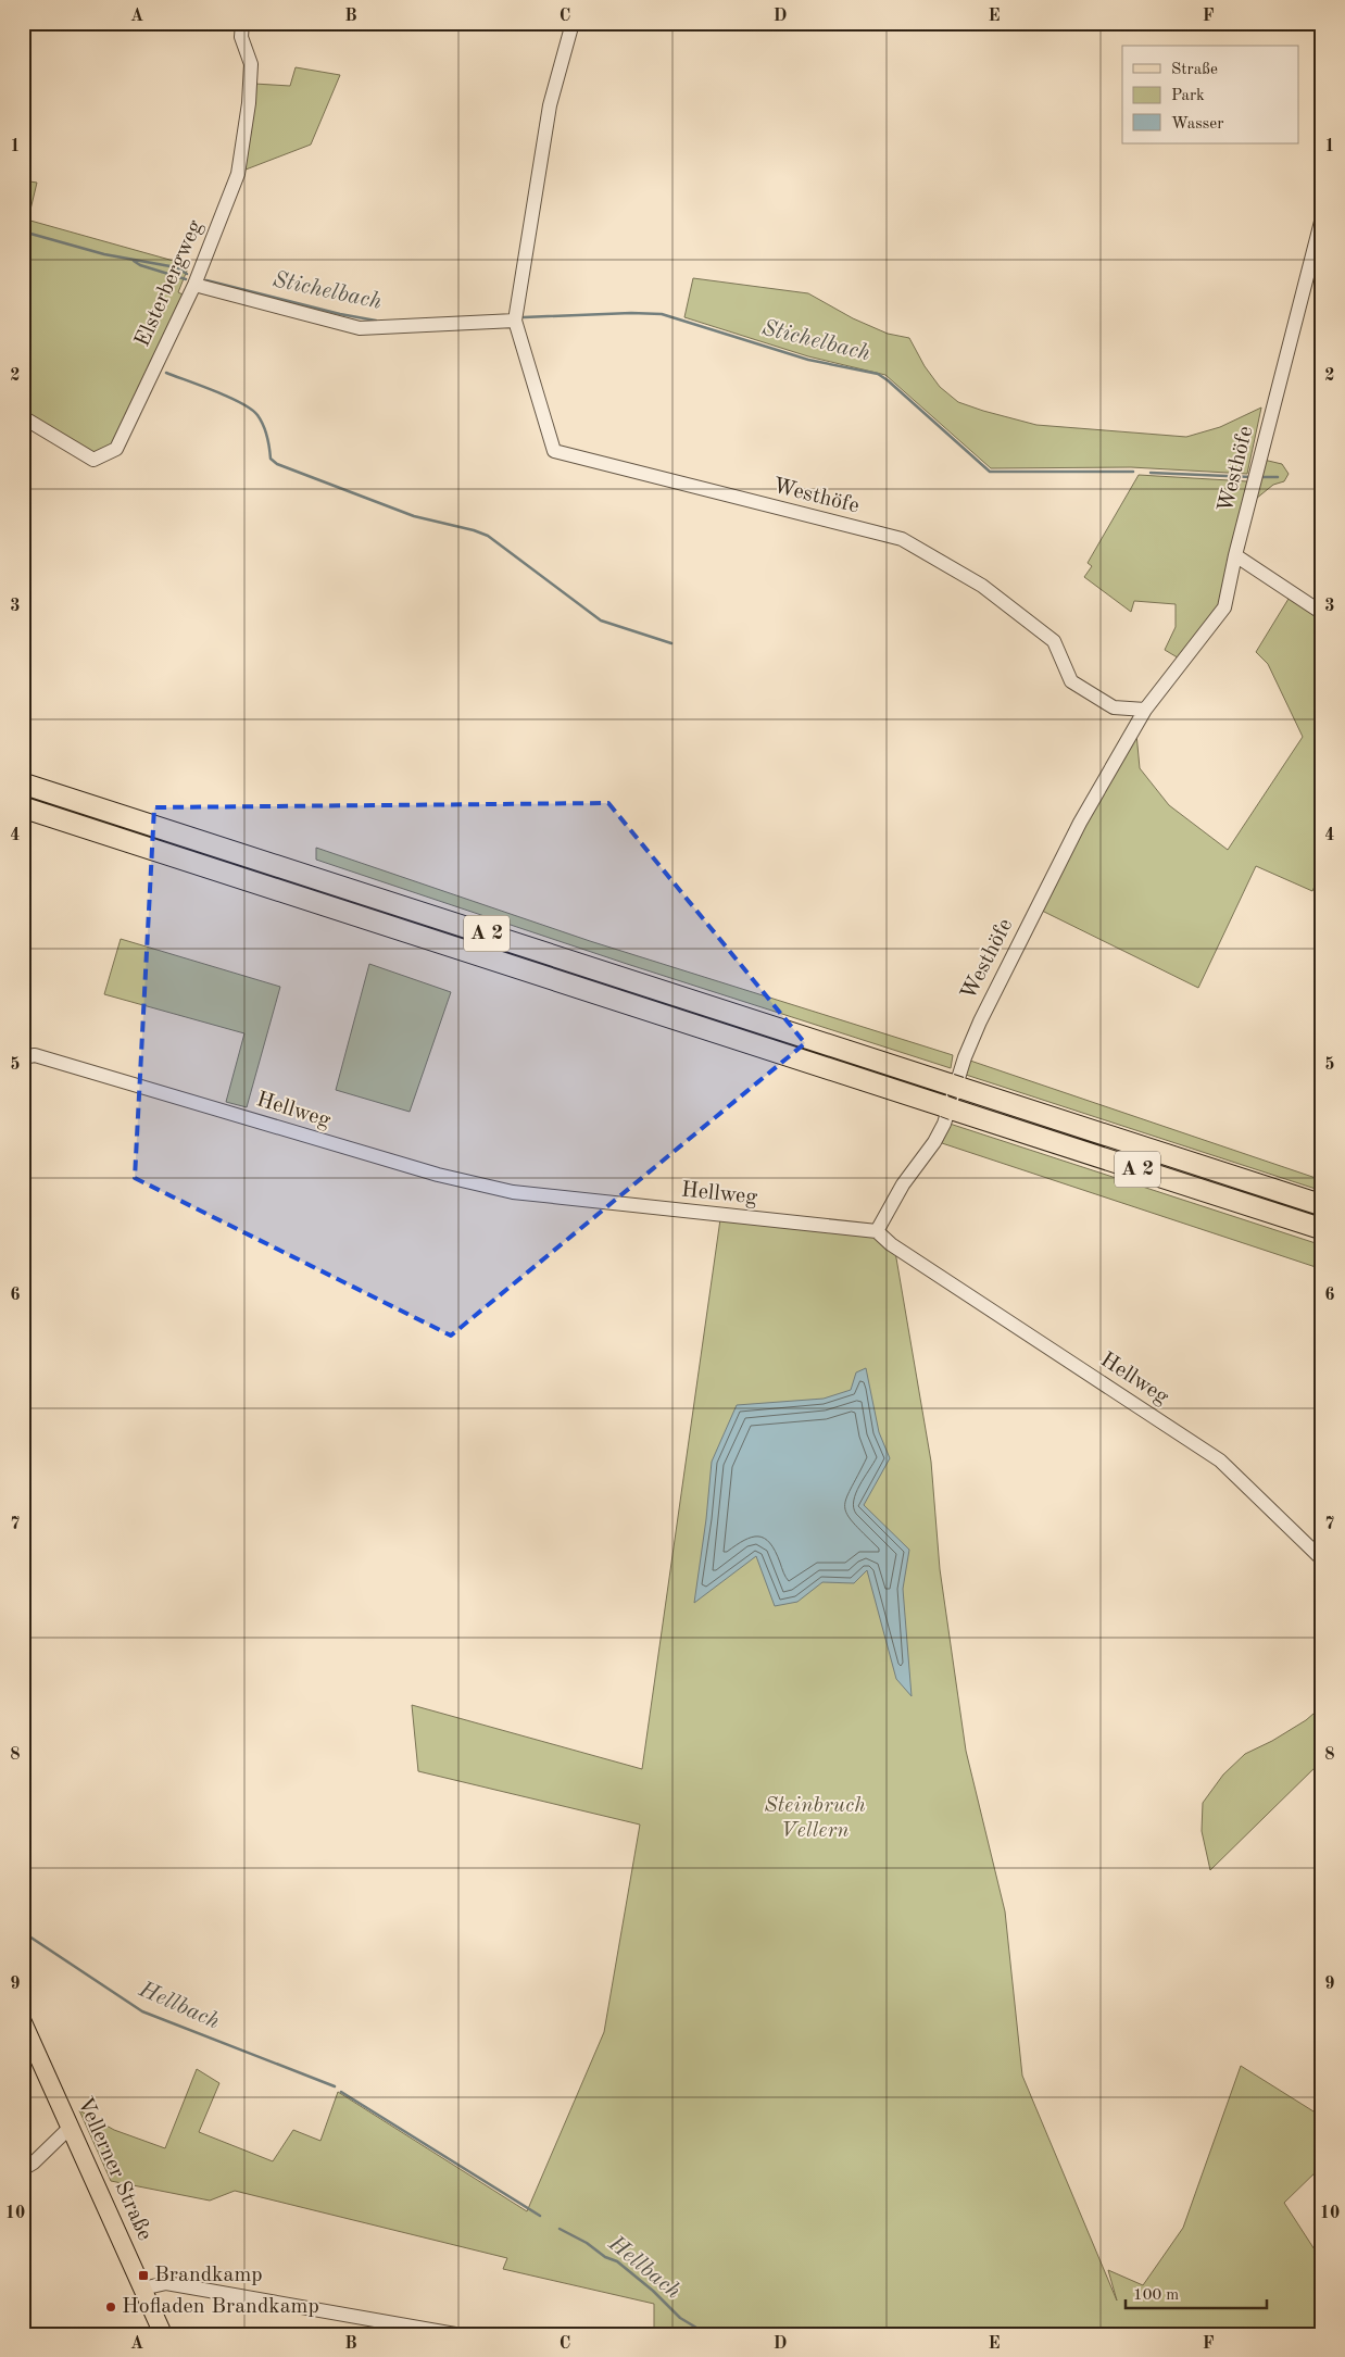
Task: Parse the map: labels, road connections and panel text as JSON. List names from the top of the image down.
{
  "streets": {
    "highway": ["A 2"],
    "main road": ["Vellerner Straße"],
    "street": ["Elsterbergweg", "Westhöfe", "Hellweg"]
  },
  "crossings": [
    ["Westhöfe", "Hellweg"]
  ],
  "water": ["Stichelbach", "Hellbach"],
  "parks": ["Steinbruch Vellern"],
  "places": {
    "transit": ["Brandkamp"],
    "other": ["Hofladen Brandkamp"]
  },
  "legend": ["Straße", "Park", "Wasser"],
  "scale_bar": "100 m",
  "grid": {
    "columns": [
      "A",
      "B",
      "C",
      "D",
      "E",
      "F"
    ],
    "rows": [
      "1",
      "2",
      "3",
      "4",
      "5",
      "6",
      "7",
      "8",
      "9",
      "10"
    ]
  }
}
